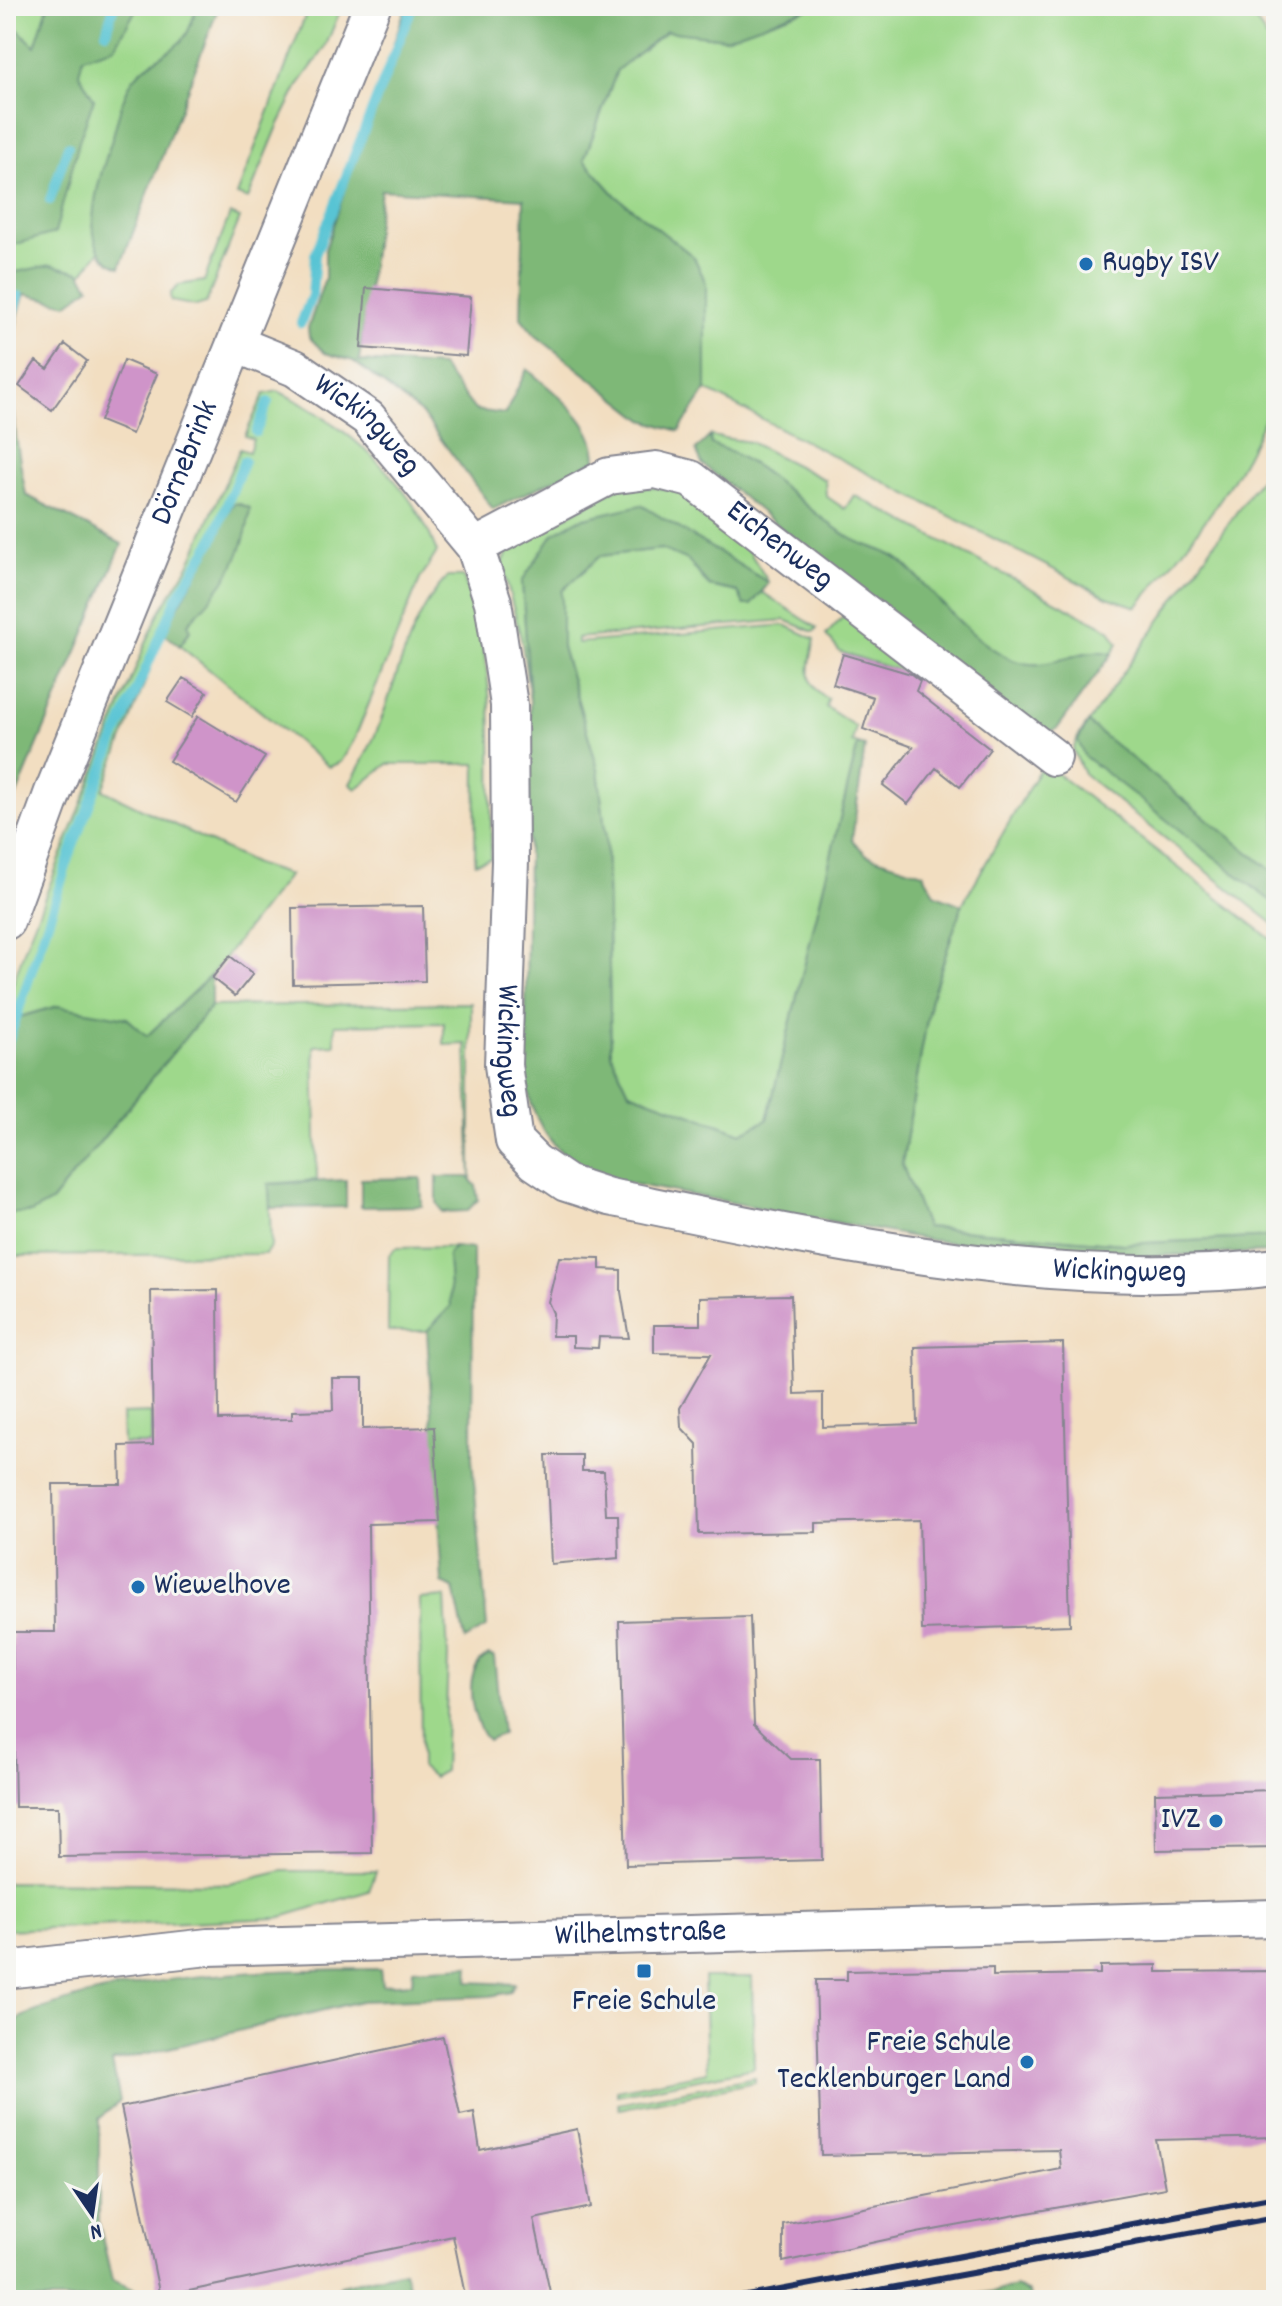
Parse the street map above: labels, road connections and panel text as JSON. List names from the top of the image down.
{
  "streets": {
    "street": [
      "Wickingweg",
      "Dörnebrink",
      "Eichenweg",
      "Wilhelmstraße"
    ]
  },
  "crossings": [
    ["Wickingweg", "Dörnebrink"],
    ["Wickingweg", "Eichenweg"]
  ],
  "places": {
    "other": [
      "Rugby ISV",
      "Wiewelhove",
      "IVZ",
      "Freie Schule Tecklenburger Land"
    ],
    "transit": ["Freie Schule"]
  },
  "north": "bottom"
}
